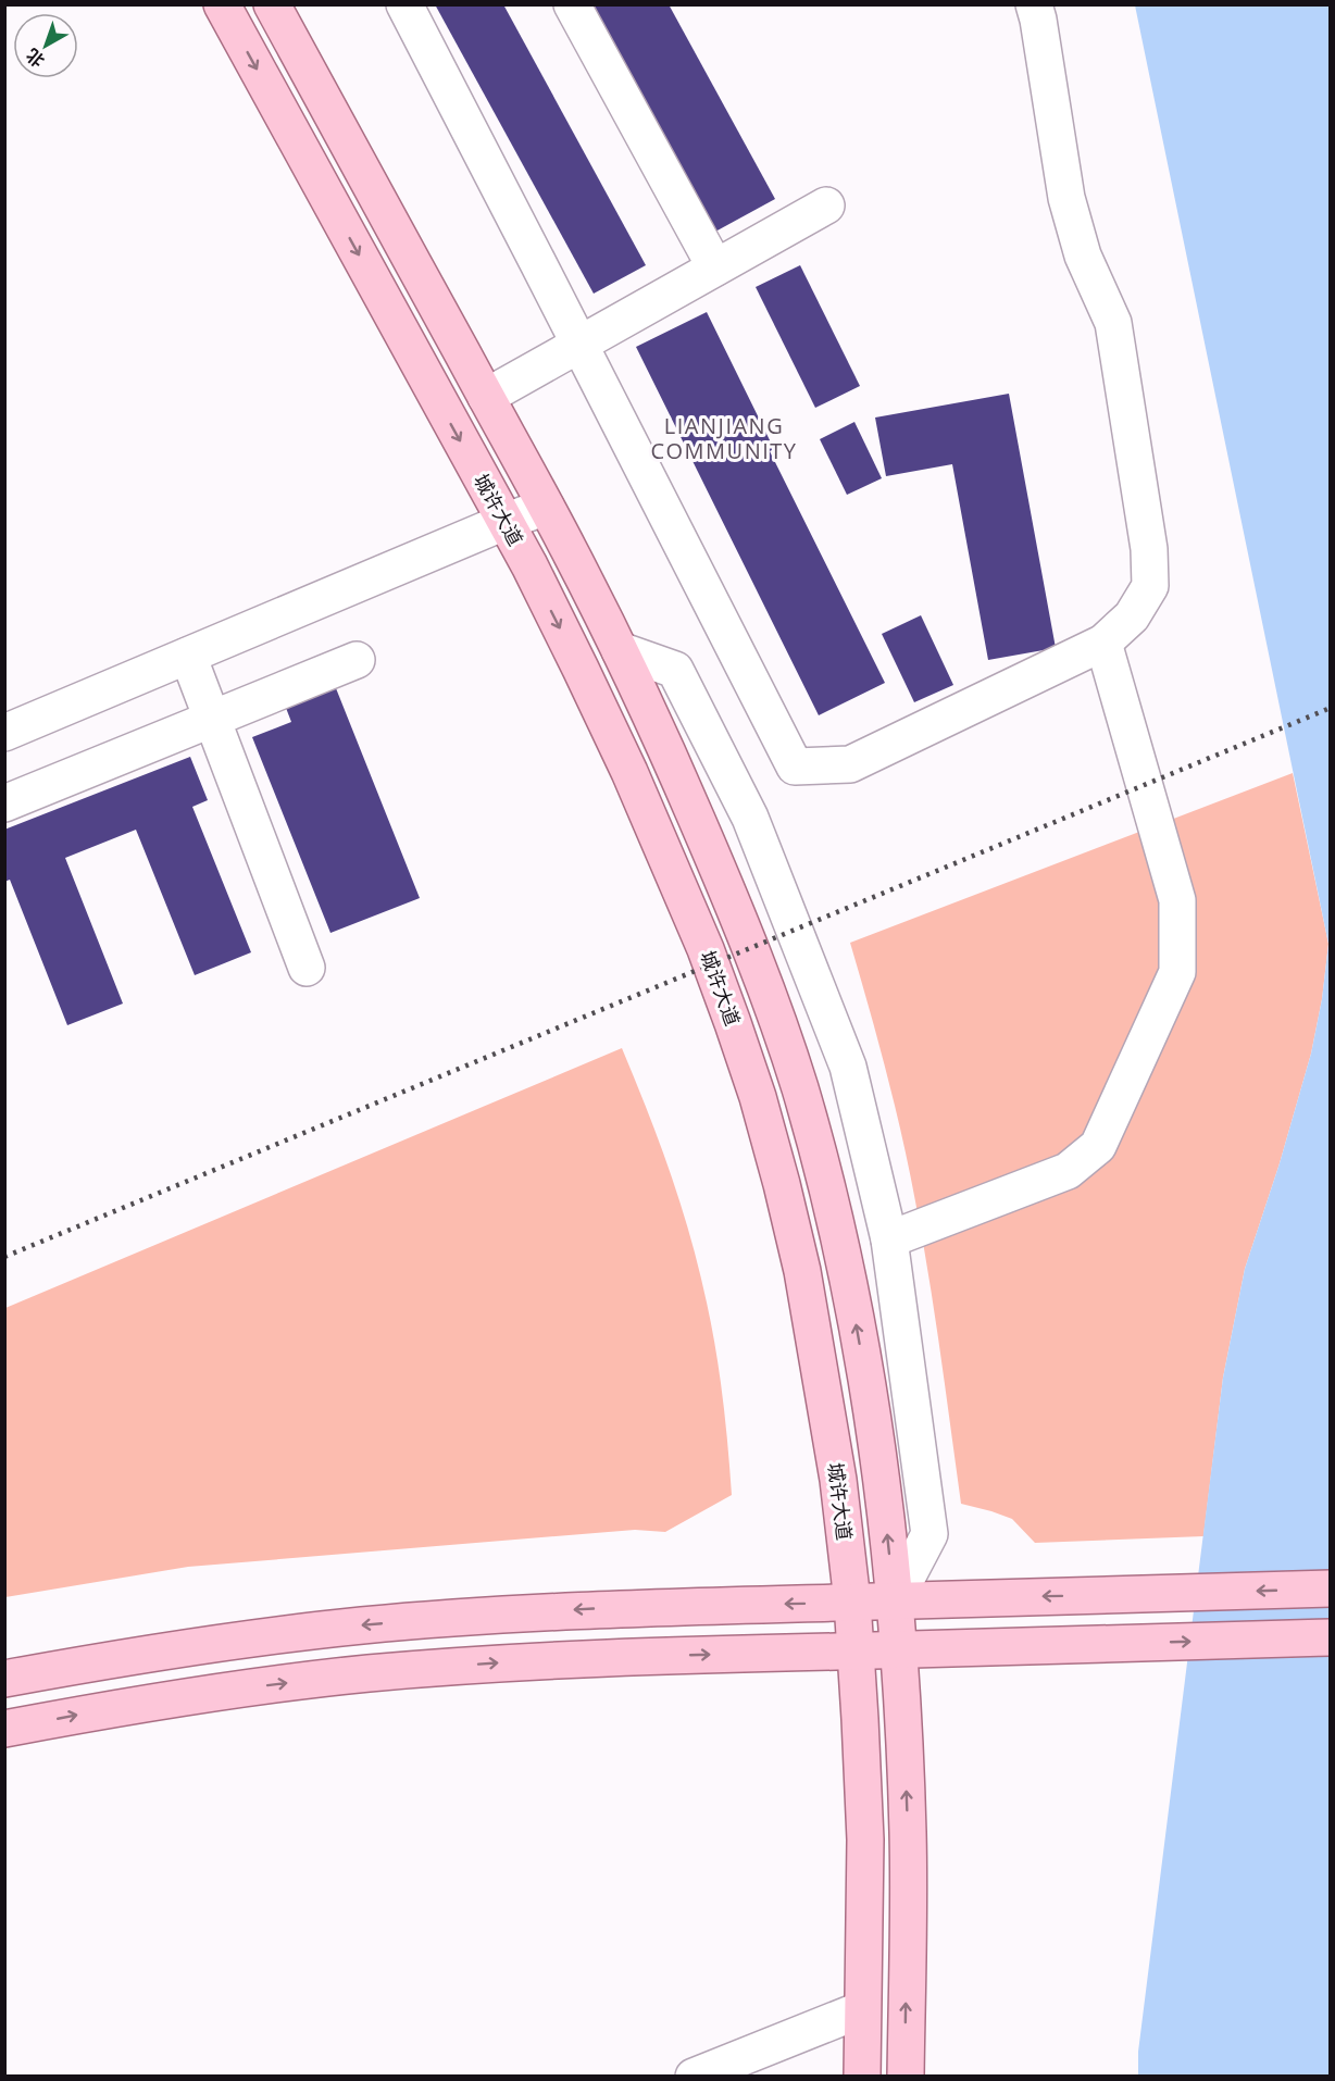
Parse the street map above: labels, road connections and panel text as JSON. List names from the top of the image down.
{
  "streets": {
    "main road": ["城许大道"]
  },
  "districts": ["LIANJIANG COMMUNITY"],
  "north": "bottom left"
}
